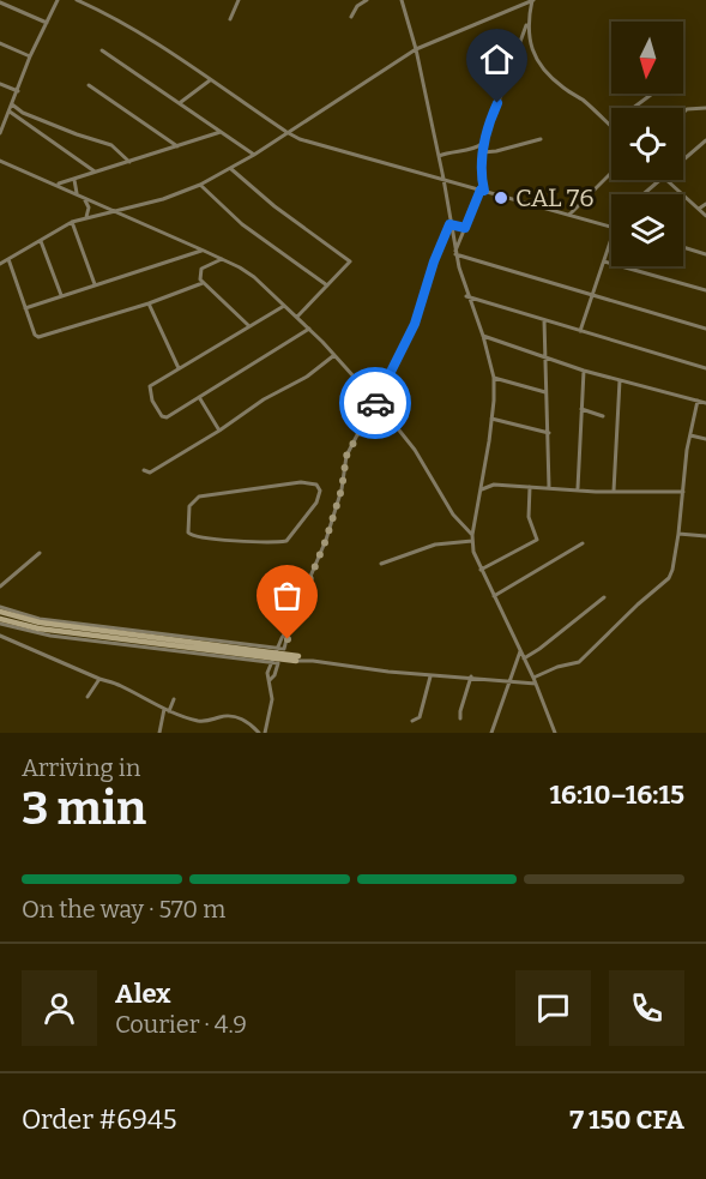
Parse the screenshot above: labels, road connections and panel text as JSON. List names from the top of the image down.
{
  "places": ["CAL 76"],
  "north": "bottom",
  "page": {
    "heading": ["3 min", "Arriving in", "16:10–16:15"],
    "panel": [
      "Alex",
      "Courier · 4.9",
      "Order #6945",
      "7 150 CFA"
    ],
    "bar": "On the way · 570 m"
  }
}
